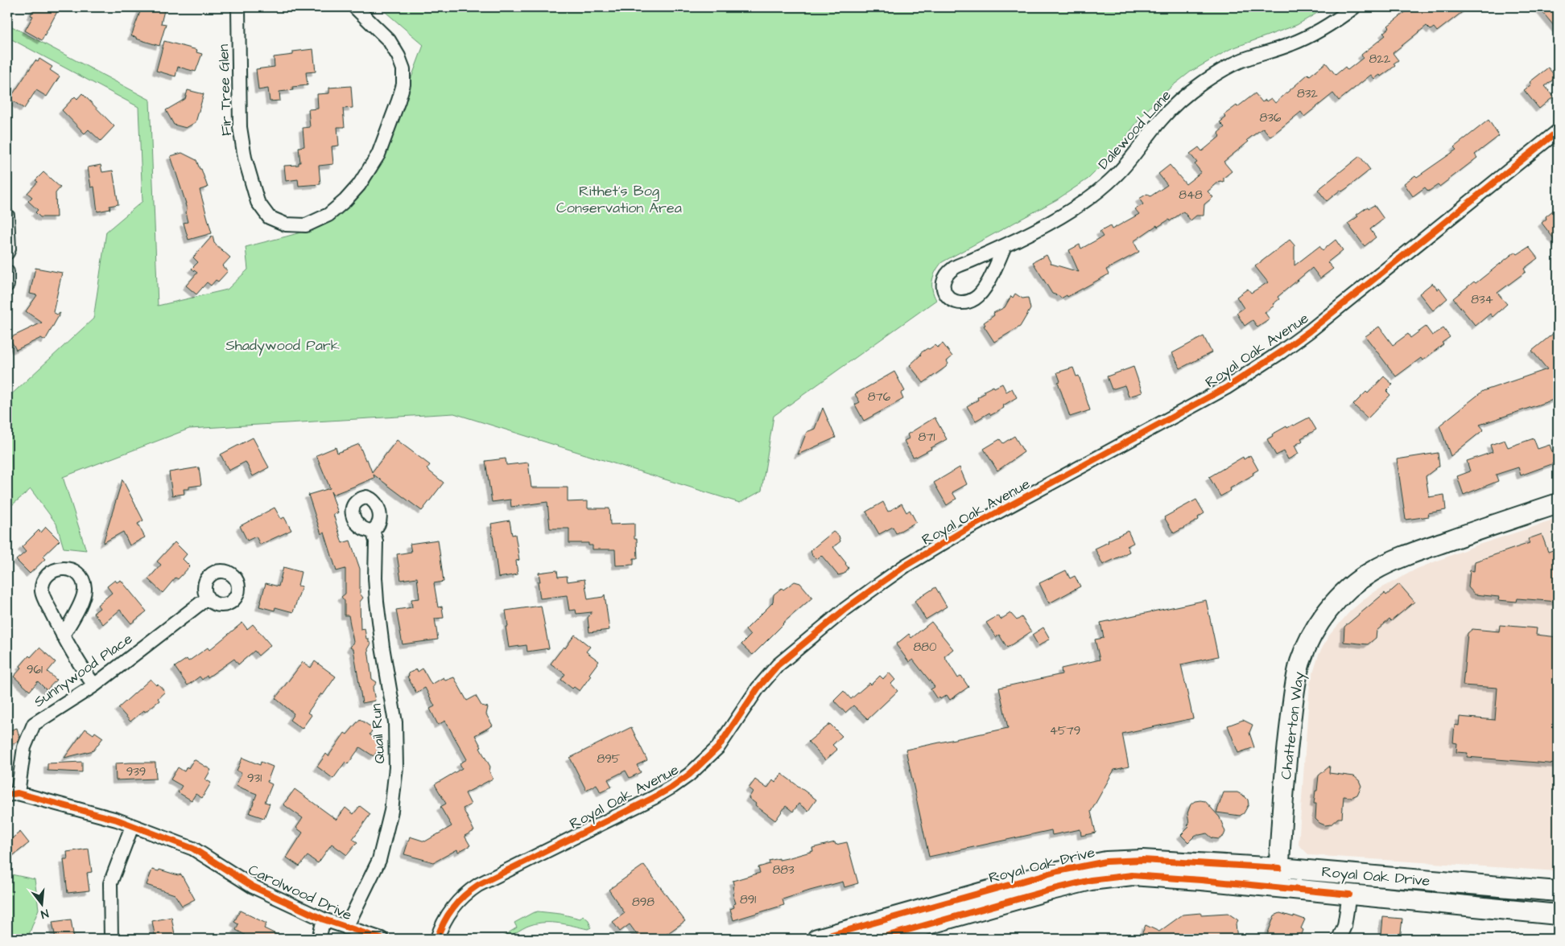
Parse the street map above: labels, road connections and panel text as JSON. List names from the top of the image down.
{
  "streets": {
    "main road": ["Chatterton Way", "Royal Oak Drive"],
    "street": [
      "Fir Tree Glen",
      "Dalewood Lane",
      "Royal Oak Avenue",
      "Sunnywood Place",
      "Quail Run",
      "Carolwood Drive"
    ]
  },
  "crossings": [
    ["Sunnywood Place", "Carolwood Drive"],
    ["Chatterton Way", "Royal Oak Drive"],
    ["Quail Run", "Carolwood Drive"]
  ],
  "parks": ["Rithet's Bog Conservation Area", "Shadywood Park"],
  "house_numbers": [
    "822",
    "832",
    "836",
    "848",
    "834",
    "876",
    "871",
    "880",
    "961",
    "4579",
    "895",
    "939",
    "931",
    "883",
    "891",
    "898"
  ],
  "north": "bottom"
}
